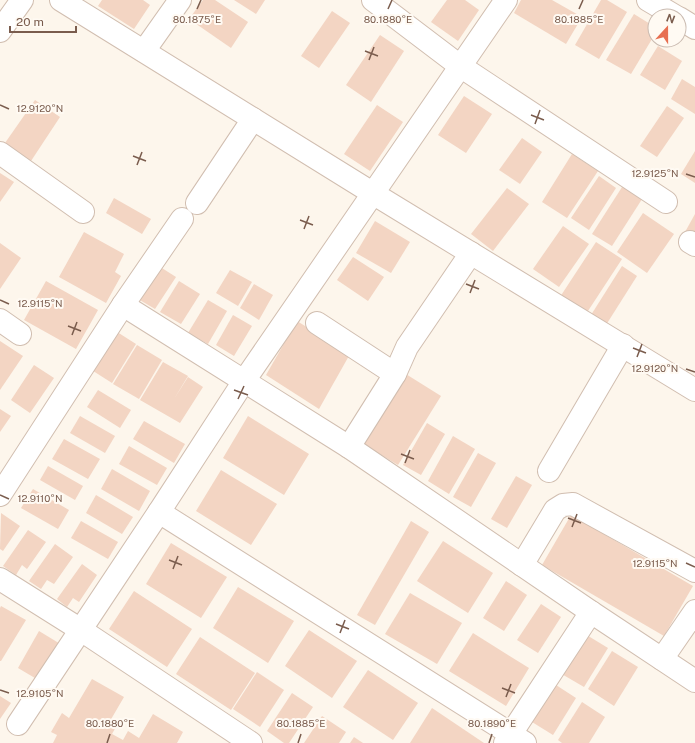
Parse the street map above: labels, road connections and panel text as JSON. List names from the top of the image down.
{
  "scale_bar": "20 m",
  "north": "top",
  "coordinates": [
    "80.1875°E",
    "80.1880°E",
    "80.1885°E",
    "12.9120°N",
    "12.9125°N",
    "12.9115°N",
    "12.9110°N",
    "12.9105°N",
    "80.1890°E"
  ]
}
